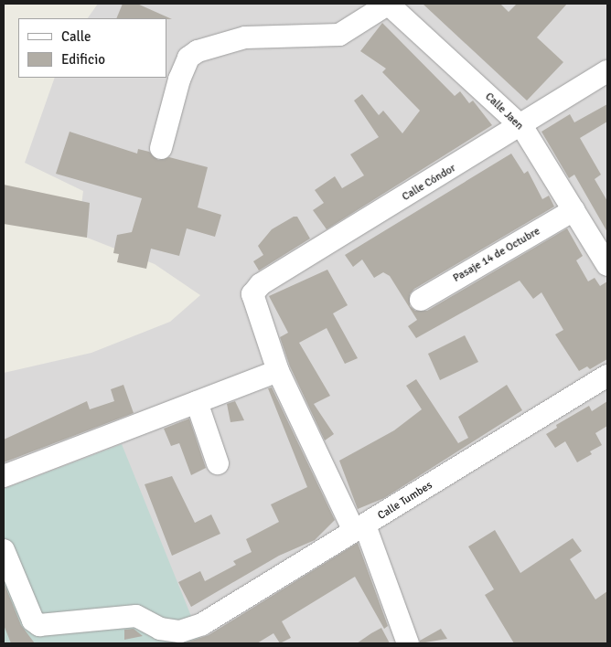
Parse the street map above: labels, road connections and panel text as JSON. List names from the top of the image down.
{
  "streets": {
    "street": [
      "Calle Jaen",
      "Calle Cóndor",
      "Pasaje 14 de Octubre",
      "Calle Tumbes"
    ]
  },
  "crossings": [
    ["Calle Jaen", "Calle Cóndor"],
    ["Calle Jaen", "Pasaje 14 de Octubre"]
  ],
  "legend": ["Calle", "Edificio"]
}
